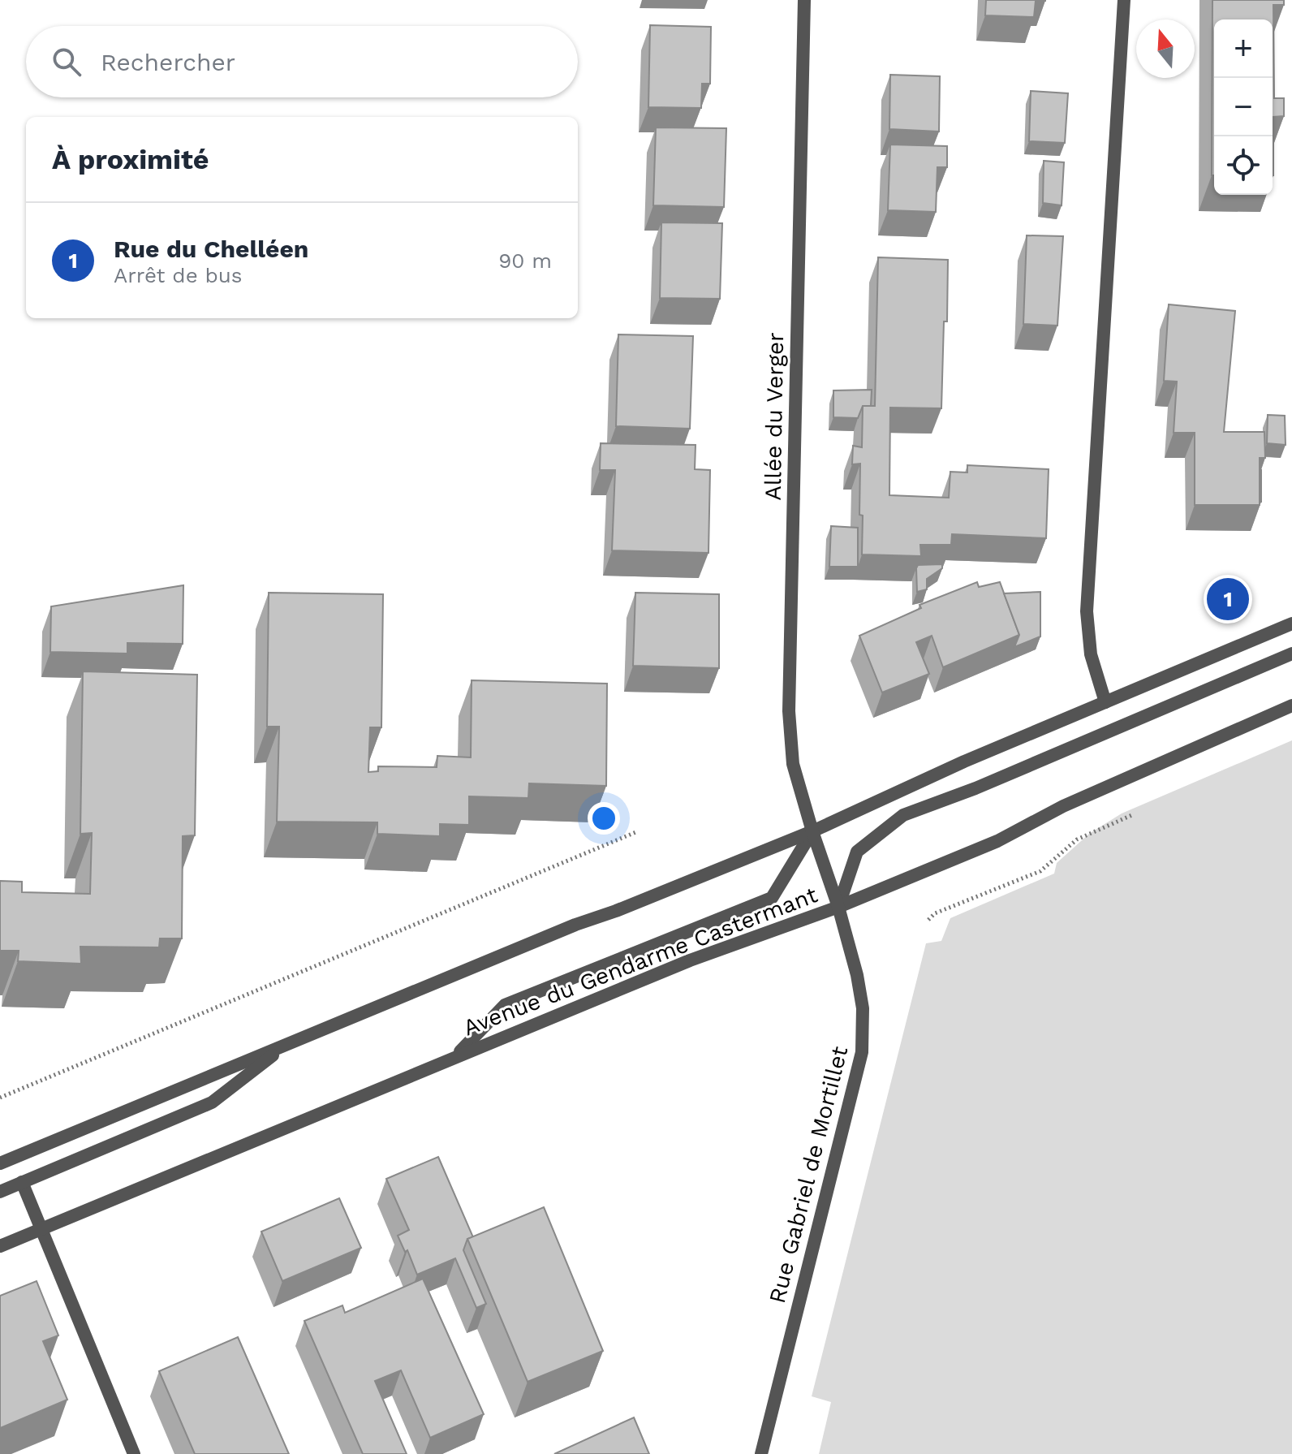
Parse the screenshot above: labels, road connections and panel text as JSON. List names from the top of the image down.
{
  "streets": {
    "street": ["Allée du Verger", "Avenue du Gendarme Castermant", "Rue Gabriel de Mortillet"]
  },
  "crossings": [
    ["Allée du Verger", "Rue Gabriel de Mortillet"],
    ["Avenue du Gendarme Castermant", "Rue Gabriel de Mortillet"]
  ],
  "north": "top",
  "page": {
    "map_buttons": ["+", "−"],
    "search": "Rechercher",
    "heading": "À proximité",
    "list": [
      {
        "mark": "1",
        "name": "Rue du Chelléen",
        "note": "Arrêt de bus",
        "value": "90 m"
      }
    ],
    "pins": "1"
  }
}
